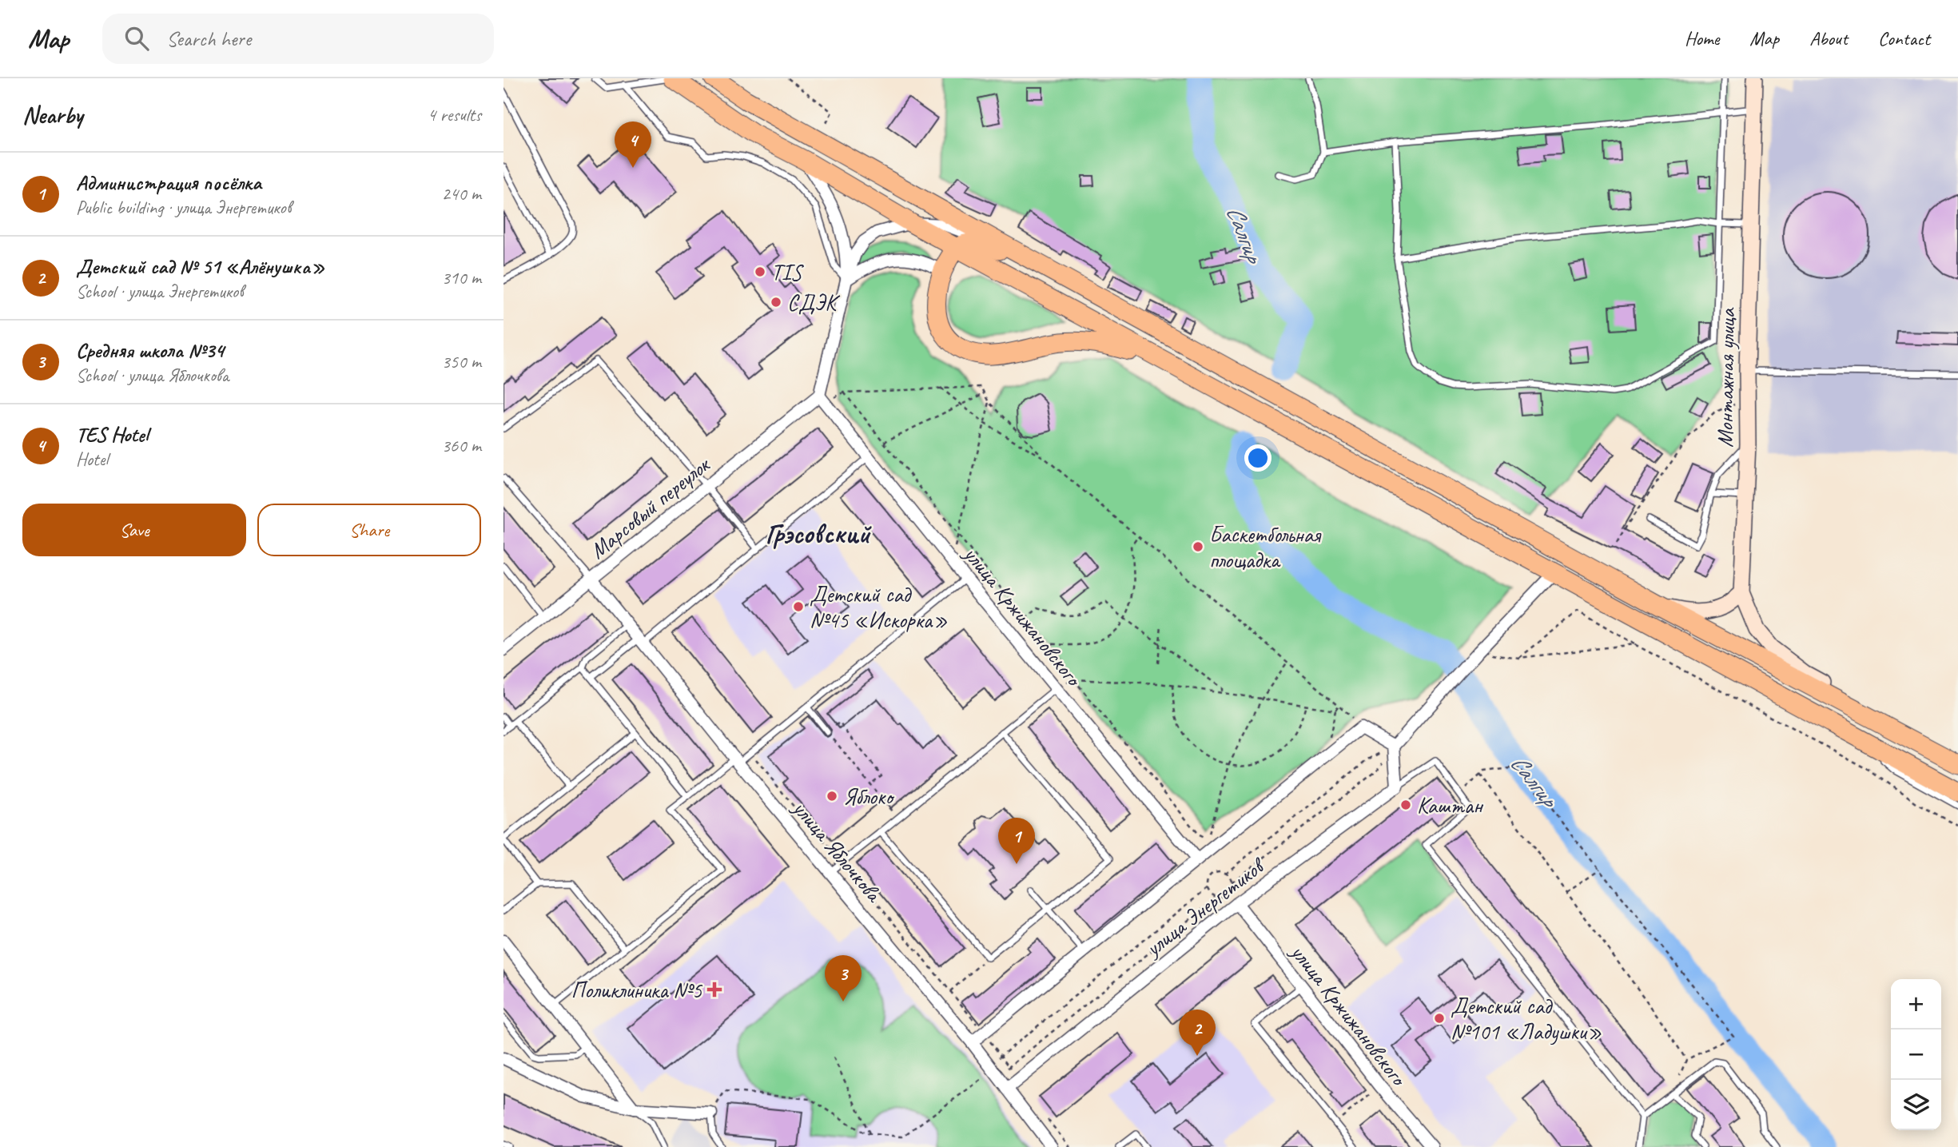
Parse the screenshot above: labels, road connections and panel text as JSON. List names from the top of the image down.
{
  "streets": {
    "street": [
      "Монтажная улица",
      "Марсовый переулок",
      "улица Кржижановского",
      "улица Яблочкова",
      "улица Энергетиков"
    ]
  },
  "crossings": [
    ["Марсовый переулок", "улица Кржижановского"],
    ["Марсовый переулок", "улица Яблочкова"],
    ["улица Кржижановского", "улица Энергетиков"],
    ["улица Яблочкова", "улица Энергетиков"]
  ],
  "districts": ["Грэсовский"],
  "water": ["Салгир"],
  "places": {
    "other": [
      "TIS",
      "СДЭК",
      "Баскетбольная площадка",
      "Детский сад №45 «Искорка»",
      "Яблоко",
      "Каштан",
      "Детский сад №101 «Ладушки»"
    ],
    "health": ["Поликлиника №5"]
  },
  "page": {
    "header": "Map",
    "search": "Search here",
    "nav": [
      "Home",
      "Map",
      "About",
      "Contact"
    ],
    "heading": ["Nearby", "4 results"],
    "pins": [
      "4",
      "1",
      "3",
      "2"
    ],
    "list": [
      {
        "mark": "1",
        "name": "Администрация посёлка",
        "note": "Public building · улица Энергетиков",
        "value": "240 m"
      },
      {
        "mark": "2",
        "name": "Детский сад № 51 «Алёнушка»",
        "note": "School · улица Энергетиков",
        "value": "310 m"
      },
      {
        "mark": "3",
        "name": "Средняя школа №34",
        "note": "School · улица Яблочкова",
        "value": "350 m"
      },
      {
        "mark": "4",
        "name": "TES Hotel",
        "note": "Hotel",
        "value": "360 m"
      }
    ],
    "buttons": ["Save", "Share"],
    "map_buttons": ["+", "−"]
  }
}
